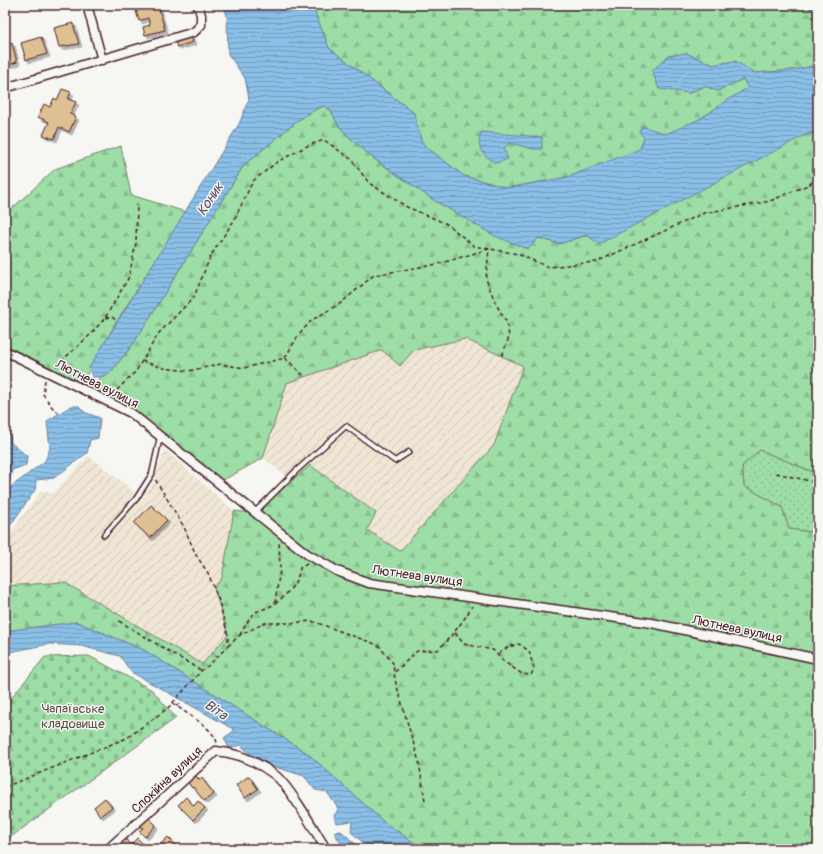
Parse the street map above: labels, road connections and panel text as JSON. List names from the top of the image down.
{
  "streets": {
    "street": ["Лютнева вулиця", "Спокійна вулиця"]
  },
  "water": ["Коник", "Віта"],
  "parks": ["Чапаївське кладовище"]
}
